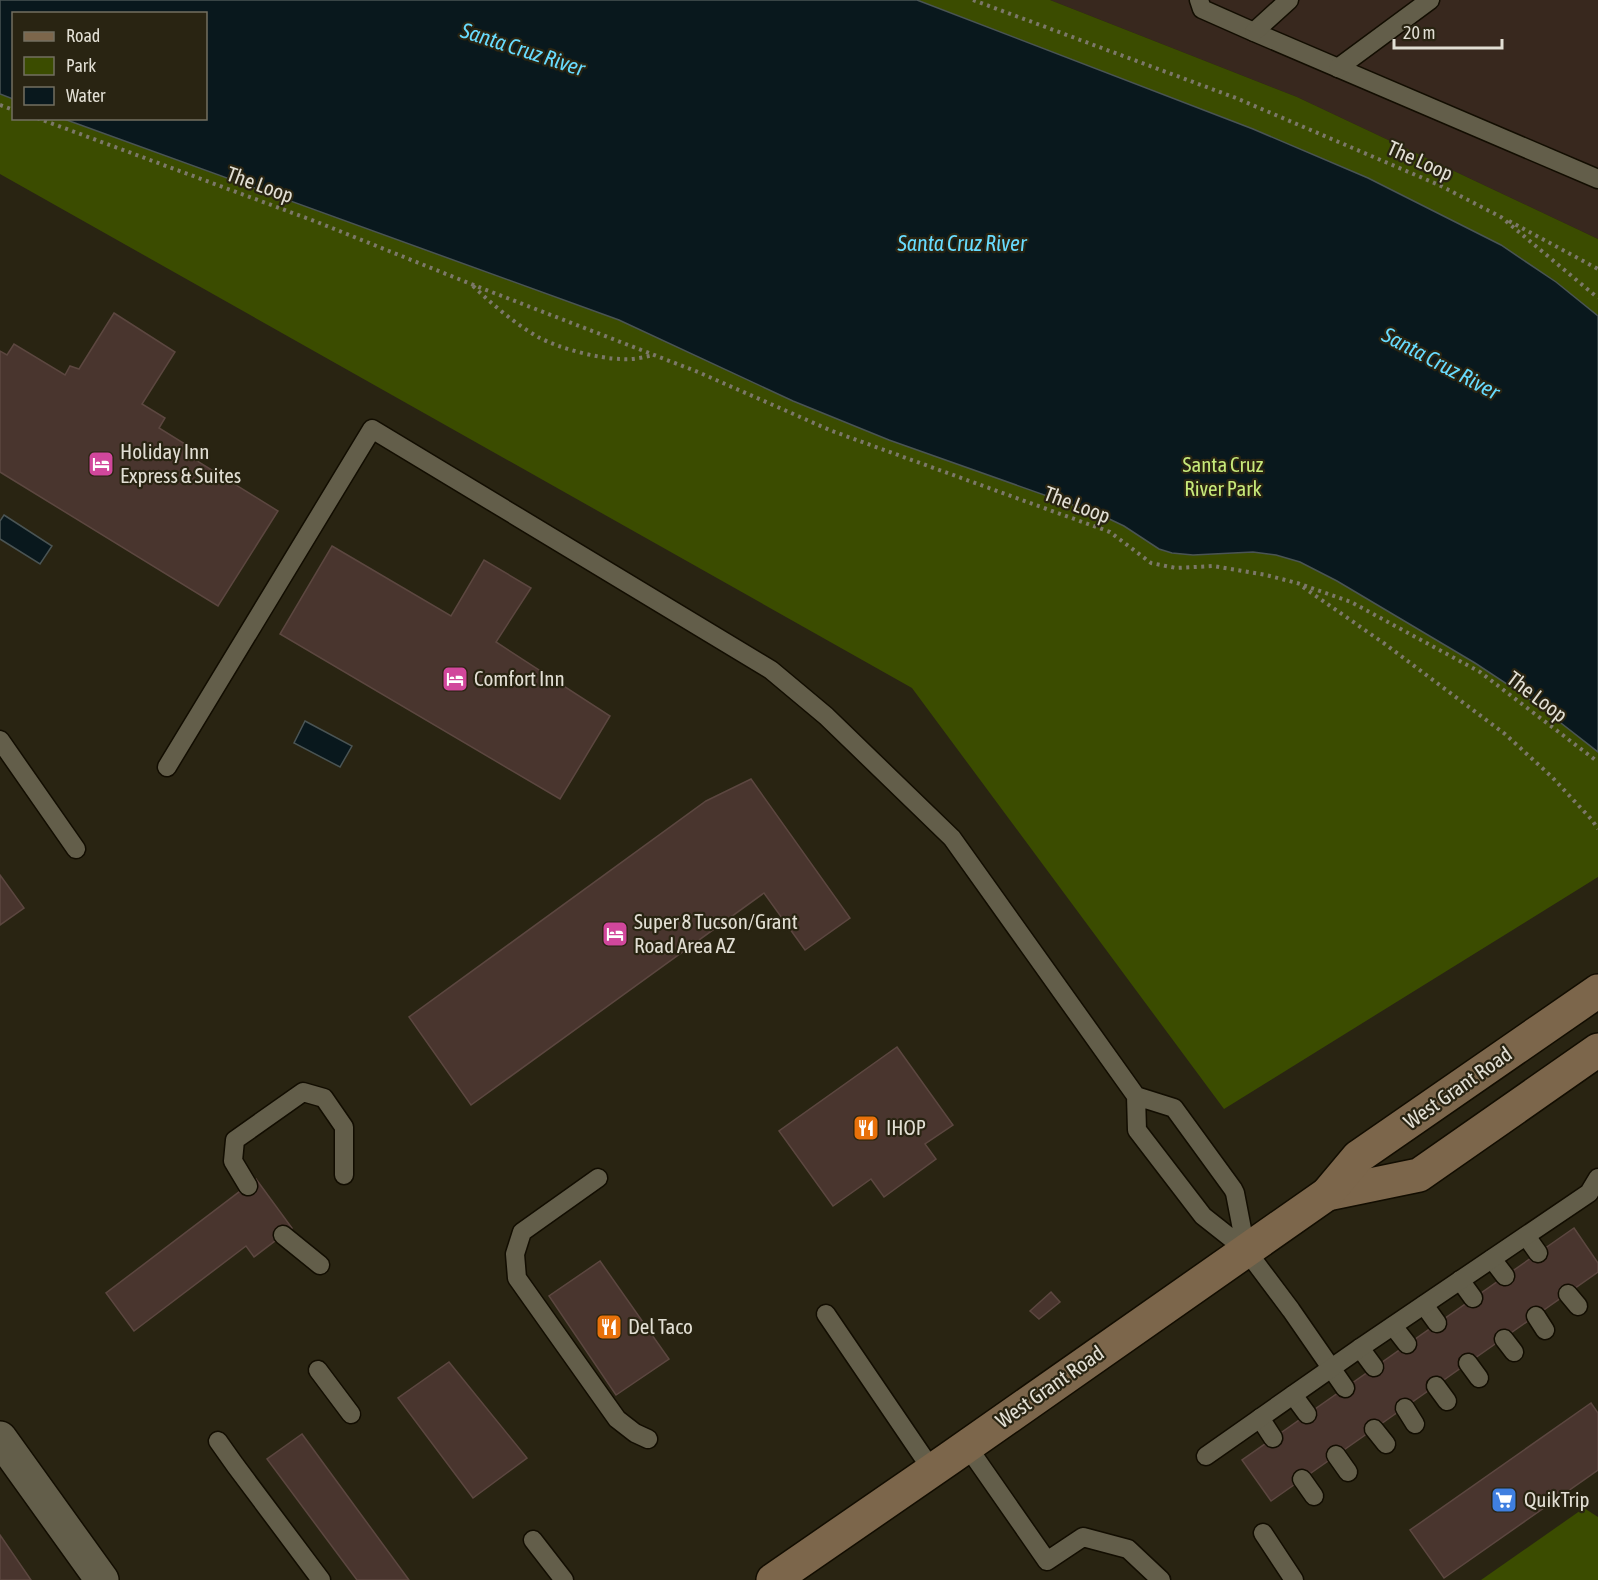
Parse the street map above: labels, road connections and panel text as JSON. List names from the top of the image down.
{
  "streets": {
    "main road": ["West Grant Road"],
    "path": ["The Loop"]
  },
  "water": ["Santa Cruz River"],
  "parks": ["Santa Cruz River Park"],
  "places": {
    "hotel": ["Holiday Inn Express & Suites", "Comfort Inn", "Super 8 Tucson/Grant Road Area AZ"],
    "restaurant": ["IHOP", "Del Taco"],
    "supermarket": ["QuikTrip"]
  },
  "legend": ["Road", "Park", "Water"],
  "scale_bar": "20 m"
}
